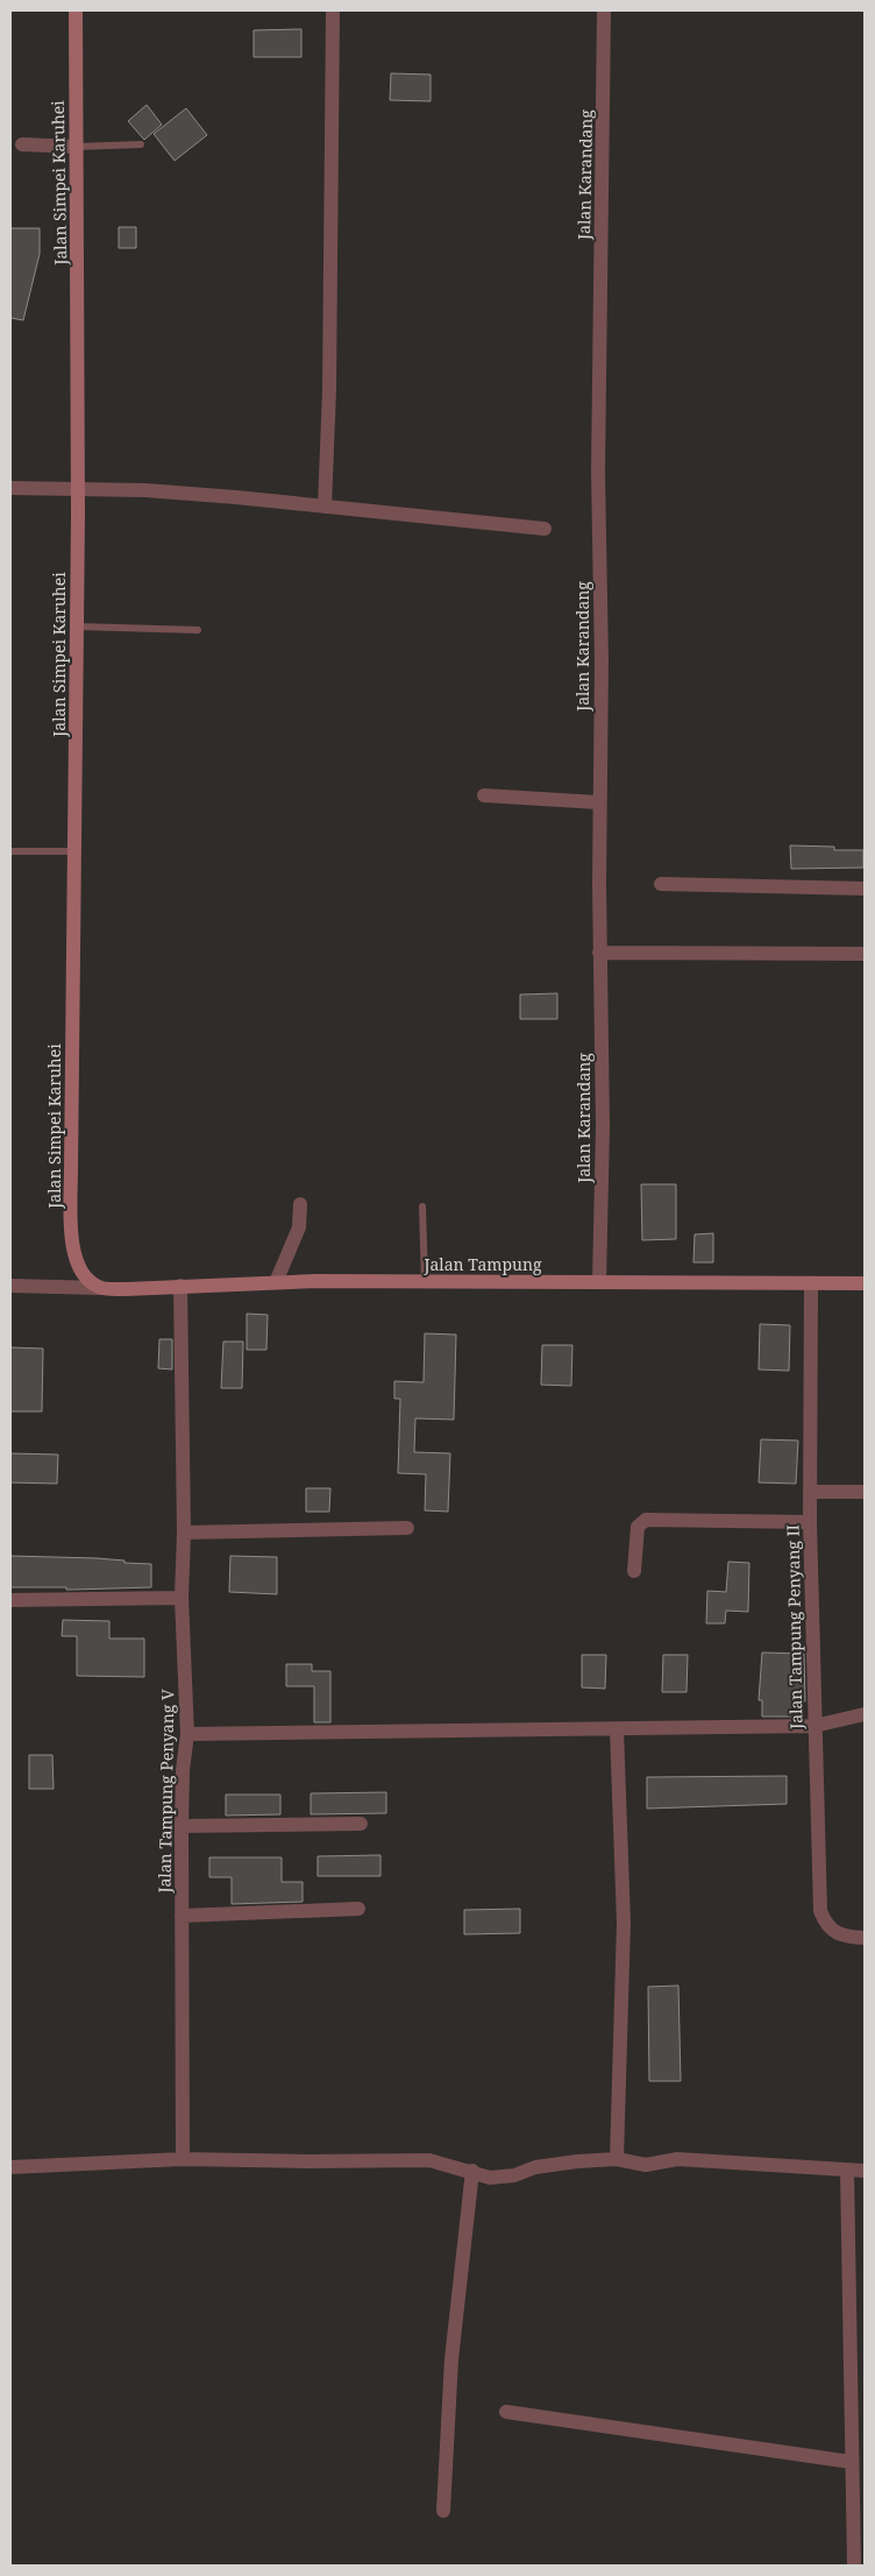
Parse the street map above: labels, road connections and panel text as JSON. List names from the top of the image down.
{
  "streets": {
    "main road": ["Jalan Simpei Karuhei", "Jalan Tampung"],
    "street": ["Jalan Karandang", "Jalan Tampung Penyang II", "Jalan Tampung Penyang V"]
  },
  "crossings": [
    ["Jalan Karandang", "Jalan Tampung"],
    ["Jalan Simpei Karuhei", "Jalan Tampung"],
    ["Jalan Tampung", "Jalan Tampung Penyang II"],
    ["Jalan Tampung", "Jalan Tampung Penyang V"]
  ]
}
